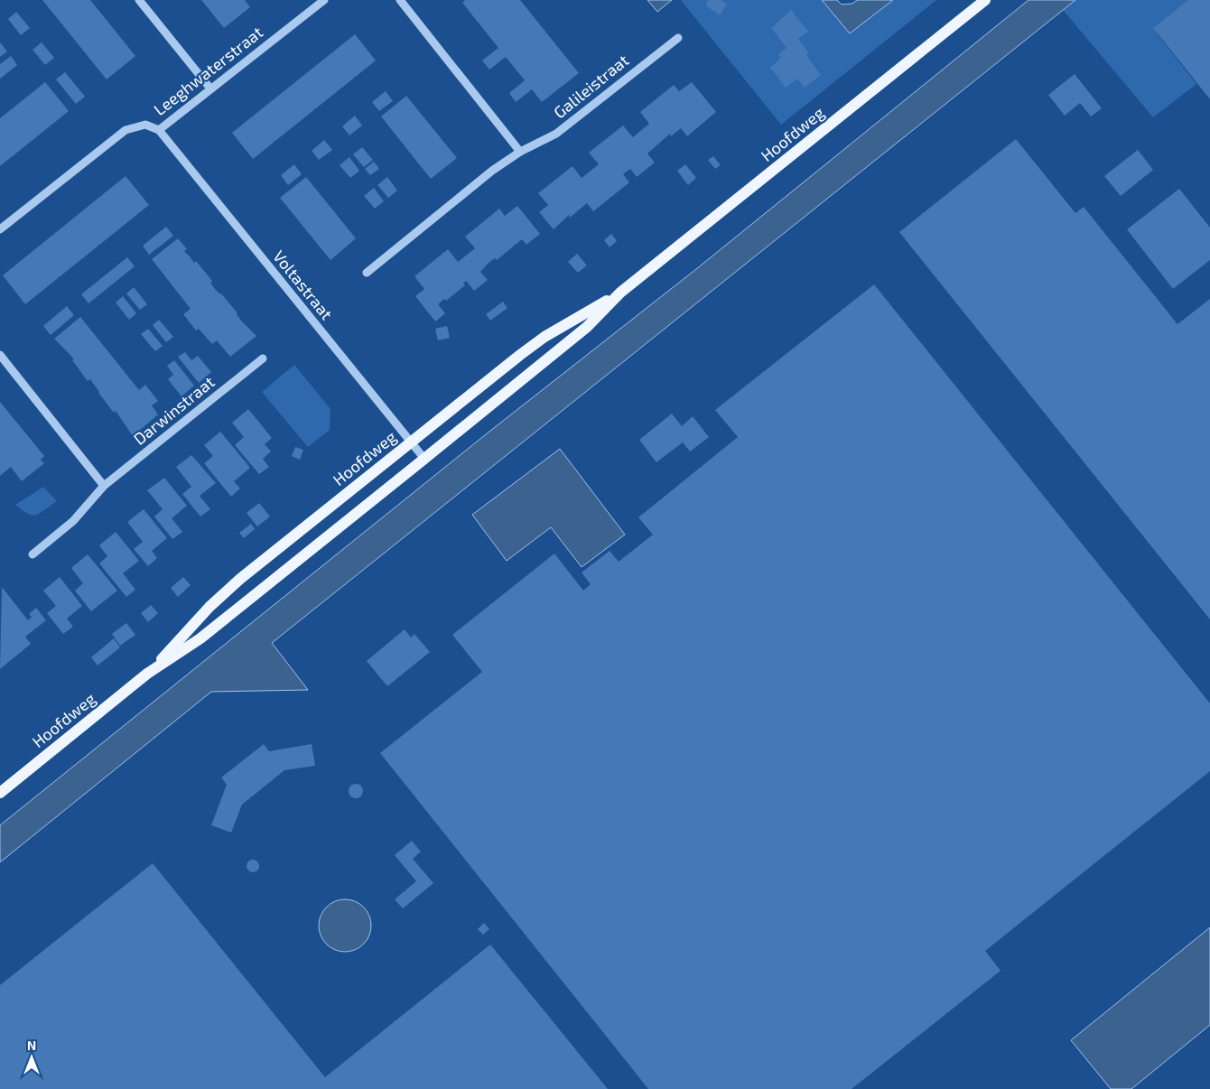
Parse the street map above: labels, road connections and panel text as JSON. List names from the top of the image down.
{
  "streets": {
    "main road": ["Hoofdweg"],
    "street": [
      "Leeghwaterstraat",
      "Galileistraat",
      "Voltastraat",
      "Darwinstraat"
    ]
  },
  "crossings": [
    ["Leeghwaterstraat", "Voltastraat"],
    ["Hoofdweg", "Voltastraat"]
  ],
  "north": "top"
}
